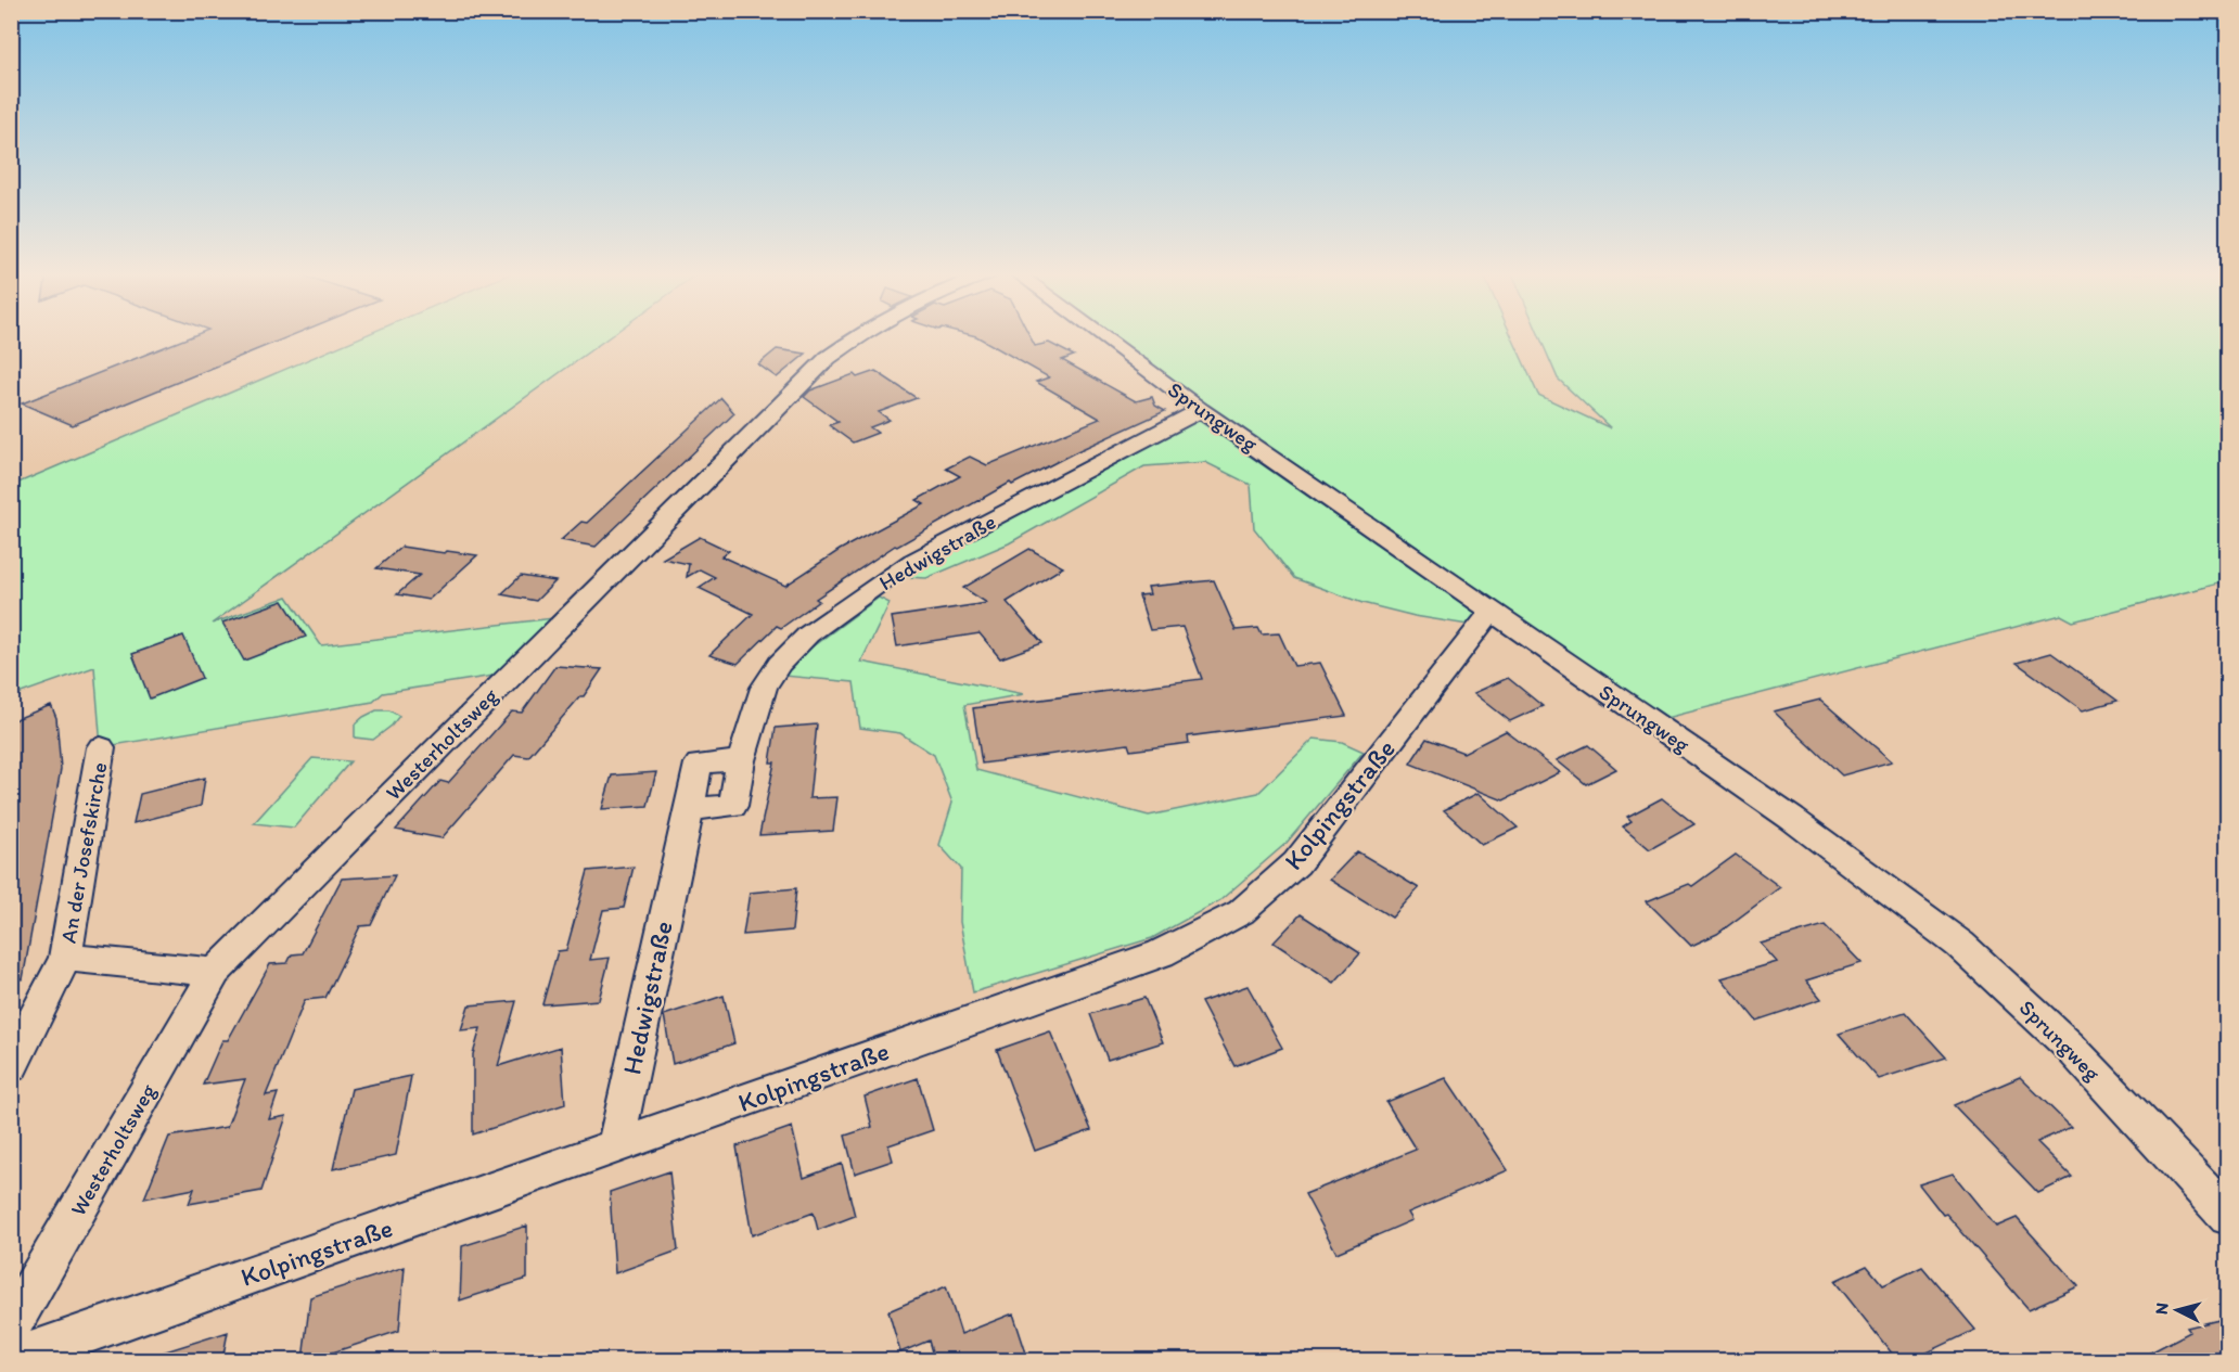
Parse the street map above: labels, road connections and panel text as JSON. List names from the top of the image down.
{
  "streets": {
    "street": [
      "Sprungweg",
      "Hedwigstraße",
      "Westerholtsweg",
      "Kolpingstraße",
      "An der Josefskirche"
    ]
  },
  "crossings": [
    ["Sprungweg", "Hedwigstraße"],
    ["Sprungweg", "Kolpingstraße"],
    ["Hedwigstraße", "Kolpingstraße"],
    ["Westerholtsweg", "An der Josefskirche"]
  ],
  "north": "left"
}
